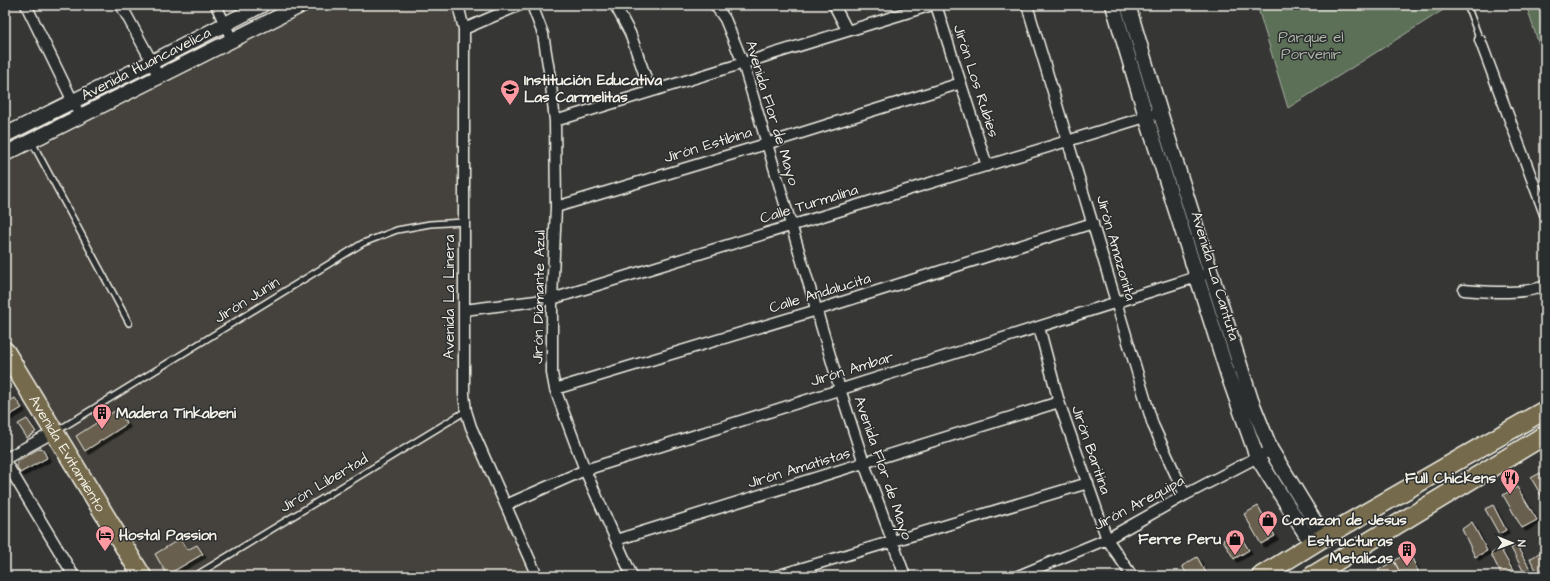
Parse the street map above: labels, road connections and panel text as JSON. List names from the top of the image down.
{
  "streets": {
    "highway": ["Avenida Evitamiento"],
    "main road": ["Avenida Huancavelica", "Avenida La Cantuta"],
    "street": [
      "Jirón Los Rubíes",
      "Avenida Flor de Mayo",
      "Jirón Estibina",
      "Calle Turmalina",
      "Jirón Amazonita",
      "Calle Andalucita",
      "Avenida La Linera",
      "Jirón Diamante Azul",
      "Jirón Ambar",
      "Jirón Baritina",
      "Jirón Amatistas",
      "Jirón Arequipa"
    ],
    "lane": ["Jirón Junín", "Jirón Libertad"]
  },
  "crossings": [
    ["Jirón Los Rubíes", "Jirón Estibina"],
    ["Jirón Los Rubíes", "Calle Turmalina"],
    ["Avenida Flor de Mayo", "Jirón Estibina"],
    ["Avenida Flor de Mayo", "Calle Turmalina"],
    ["Avenida Flor de Mayo", "Calle Andalucita"],
    ["Avenida Flor de Mayo", "Jirón Ambar"],
    ["Avenida Flor de Mayo", "Jirón Amatistas"],
    ["Jirón Estibina", "Jirón Diamante Azul"],
    ["Calle Turmalina", "Jirón Amazonita"],
    ["Calle Turmalina", "Avenida La Cantuta"],
    ["Calle Turmalina", "Avenida La Linera"],
    ["Calle Turmalina", "Jirón Diamante Azul"],
    ["Jirón Amazonita", "Calle Andalucita"],
    ["Jirón Amazonita", "Jirón Ambar"],
    ["Jirón Amazonita", "Jirón Arequipa"],
    ["Avenida La Cantuta", "Jirón Ambar"],
    ["Avenida La Cantuta", "Jirón Arequipa"],
    ["Calle Andalucita", "Jirón Diamante Azul"],
    ["Avenida La Linera", "Jirón Junín"],
    ["Avenida La Linera", "Jirón Ambar"],
    ["Avenida La Linera", "Jirón Libertad"],
    ["Jirón Diamante Azul", "Jirón Ambar"],
    ["Jirón Diamante Azul", "Jirón Amatistas"],
    ["Jirón Junín", "Avenida Evitamiento"],
    ["Jirón Ambar", "Jirón Baritina"],
    ["Jirón Baritina", "Jirón Amatistas"],
    ["Jirón Baritina", "Jirón Arequipa"]
  ],
  "parks": ["Parque el Porvenir"],
  "places": {
    "school or university": ["Institución Educativa Las Carmelitas"],
    "building": ["Madera Tinkabeni", "Estructuras Metalicas"],
    "restaurant": ["Full Chickens"],
    "shop": ["Corazon de Jesus", "Ferre Peru"],
    "hotel": ["Hostal Passion"]
  },
  "north": "right"
}
